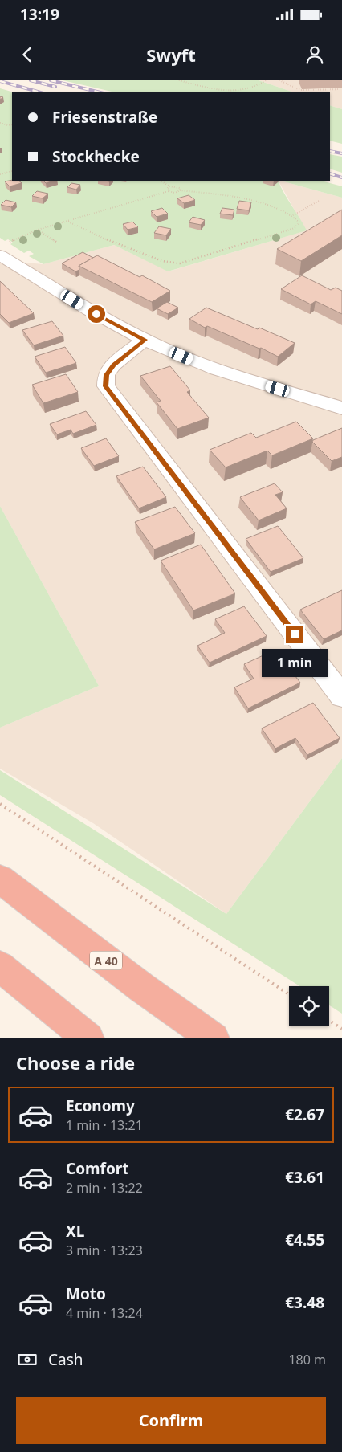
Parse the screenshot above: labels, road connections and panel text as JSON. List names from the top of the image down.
{
  "streets": {
    "highway": ["A 40"]
  },
  "page": {
    "status": "13:19",
    "header": "Swyft",
    "banner": ["Friesenstraße", "Stockhecke"],
    "bubble": "1 min",
    "heading": "Choose a ride",
    "list": [
      {
        "name": "Economy",
        "note": "1 min · 13:21",
        "value": "€2.67"
      },
      {
        "name": "Comfort",
        "note": "2 min · 13:22",
        "value": "€3.61"
      },
      {
        "name": "XL",
        "note": "3 min · 13:23",
        "value": "€4.55"
      },
      {
        "name": "Moto",
        "note": "4 min · 13:24",
        "value": "€3.48"
      }
    ],
    "pay": ["Cash", "180 m"],
    "buttons": "Confirm"
  }
}
